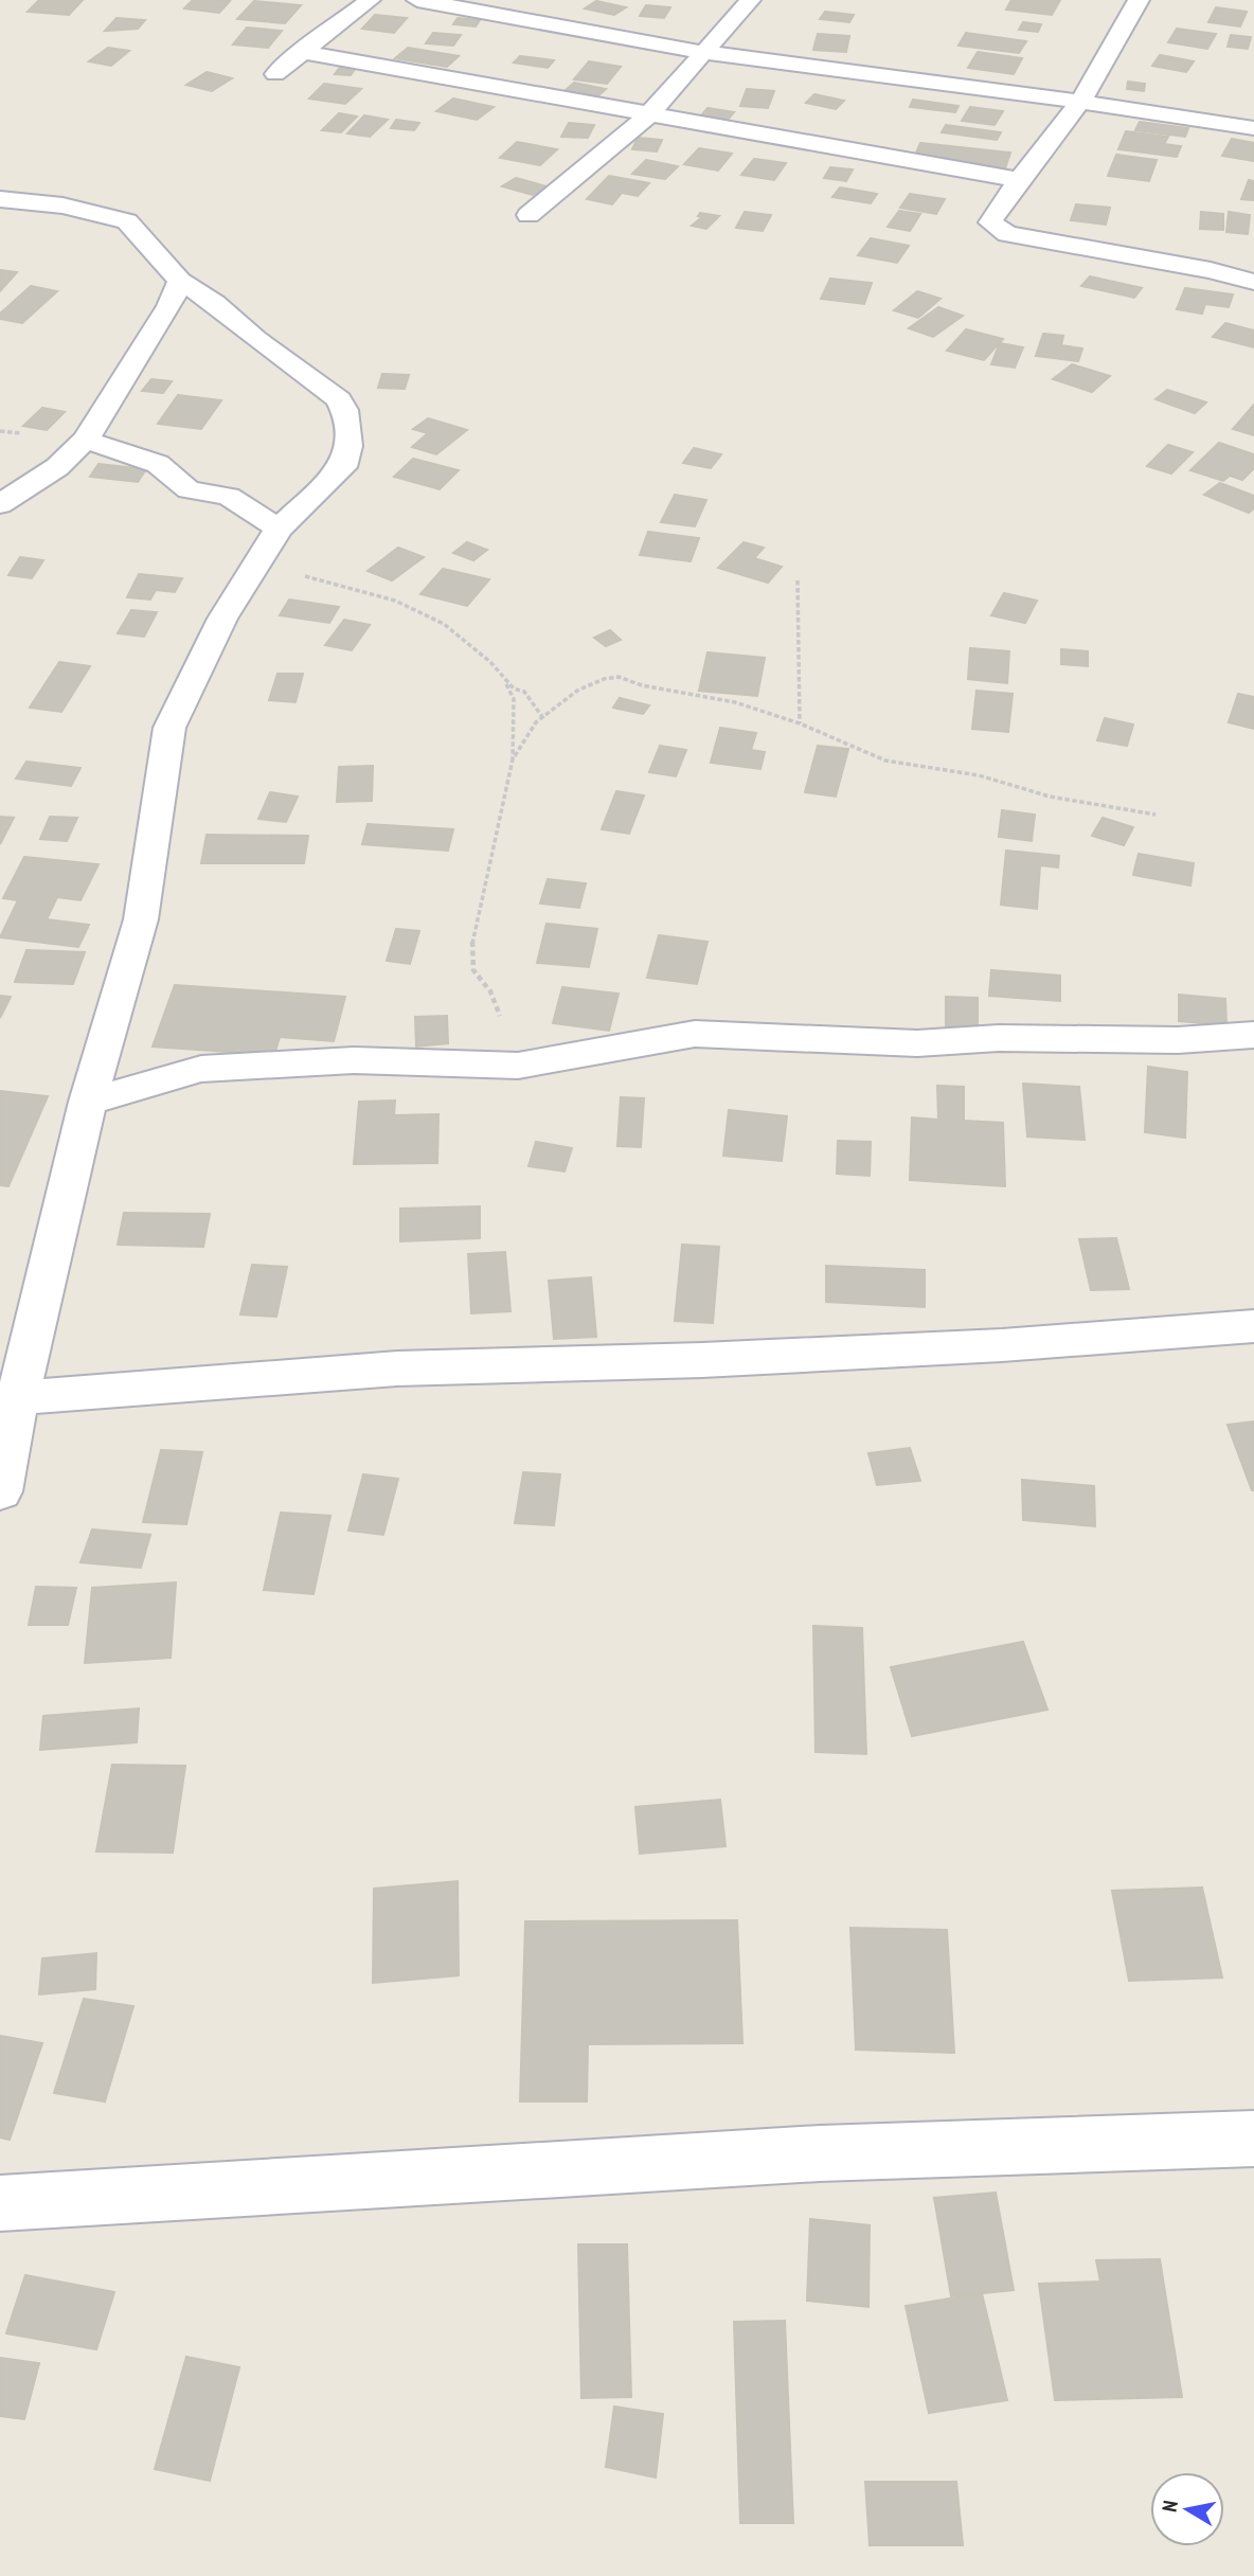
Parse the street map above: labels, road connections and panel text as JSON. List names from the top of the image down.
{
  "north": "left"
}
